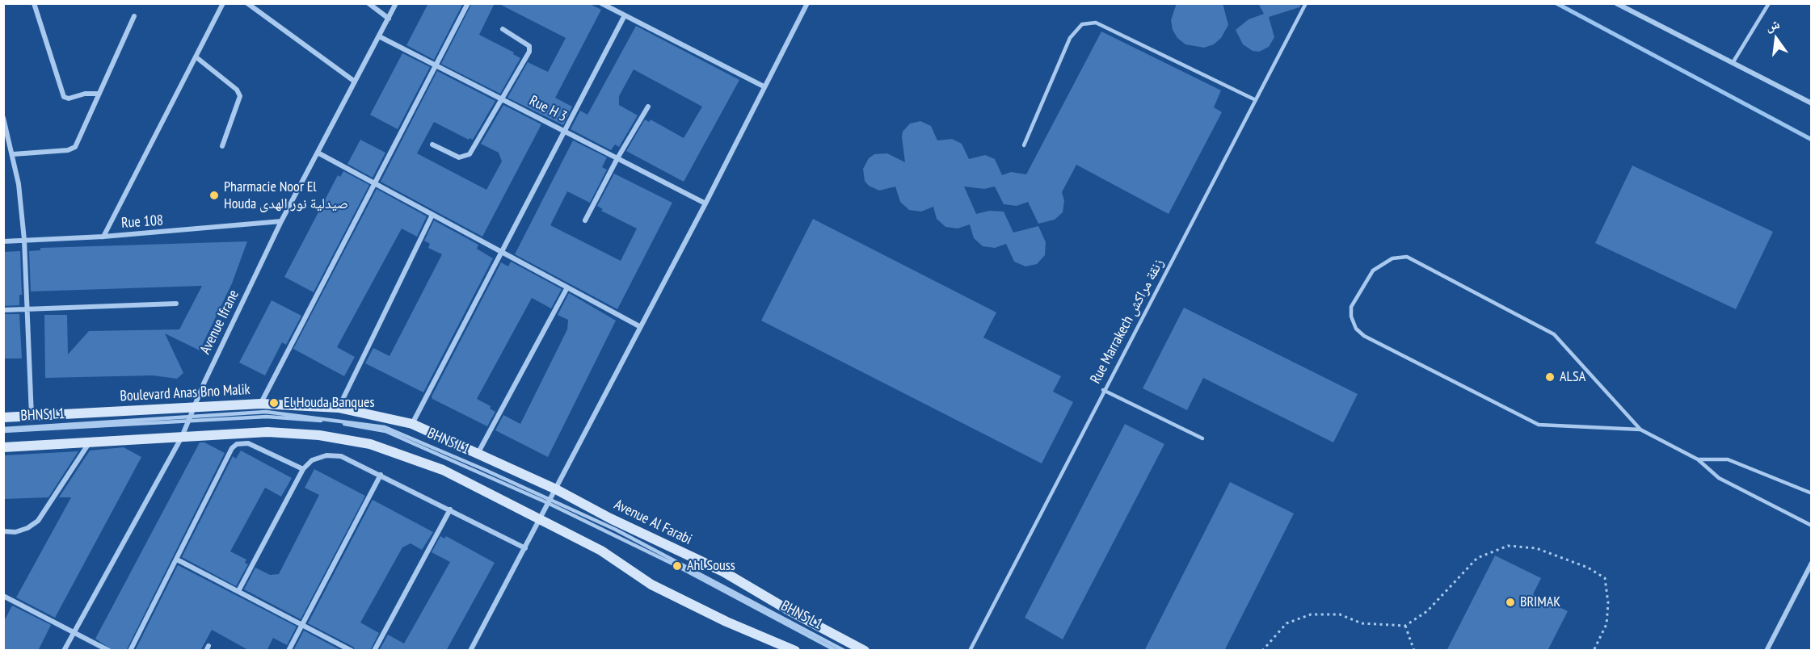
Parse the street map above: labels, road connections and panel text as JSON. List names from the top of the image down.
{
  "streets": {
    "street": [
      "Rue H 3",
      "Rue 108",
      "Avenue Ifrane",
      "Boulevard Anas Bno Malik",
      "Avenue Al Farabi"
    ],
    "lane": ["Rue Marrakech زنقة مراكش", "BHNS L1"]
  },
  "crossings": [
    ["Rue H 3", "Avenue Ifrane"],
    ["Rue 108", "Avenue Ifrane"],
    ["Avenue Ifrane", "Boulevard Anas Bno Malik"],
    ["Avenue Ifrane", "BHNS L1"],
    ["Boulevard Anas Bno Malik", "BHNS L1"],
    ["Boulevard Anas Bno Malik", "Avenue Al Farabi"]
  ],
  "places": [
    "Pharmacie Noor El Houda صيدلية نور الهدى",
    "ALSA",
    "El Houda Banques",
    "Ahl Souss",
    "BRIMAK"
  ],
  "north": "top"
}
